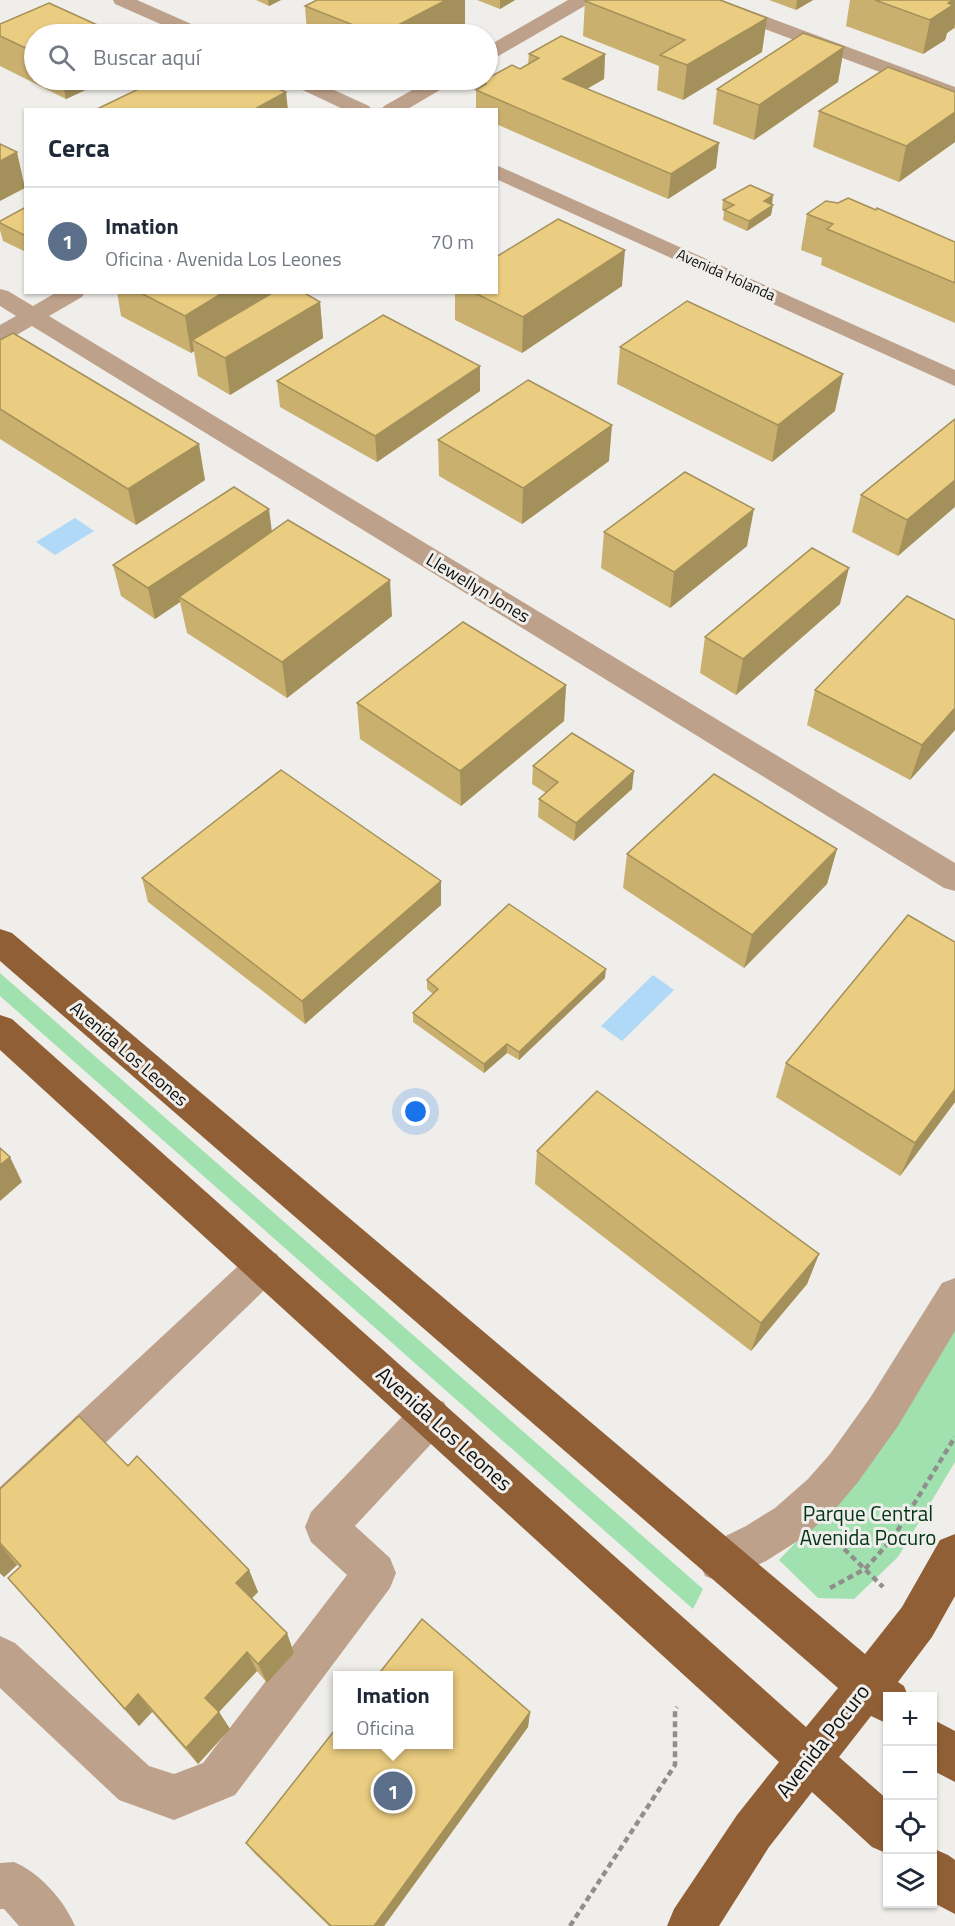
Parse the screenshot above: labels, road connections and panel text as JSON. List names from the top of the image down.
{
  "streets": {
    "main road": ["Avenida Los Leones", "Avenida Pocuro"],
    "street": ["Avenida Holanda", "Llewellyn Jones"]
  },
  "crossings": [
    ["Avenida Los Leones", "Avenida Pocuro"]
  ],
  "parks": ["Parque Central Avenida Pocuro"],
  "page": {
    "search": "Buscar aquí",
    "heading": "Cerca",
    "list": [
      {
        "mark": "1",
        "name": "Imation",
        "note": "Oficina · Avenida Los Leones",
        "value": "70 m"
      }
    ],
    "popup": ["Imation", "Oficina"],
    "map_buttons": ["+", "−"],
    "pins": "1"
  }
}
